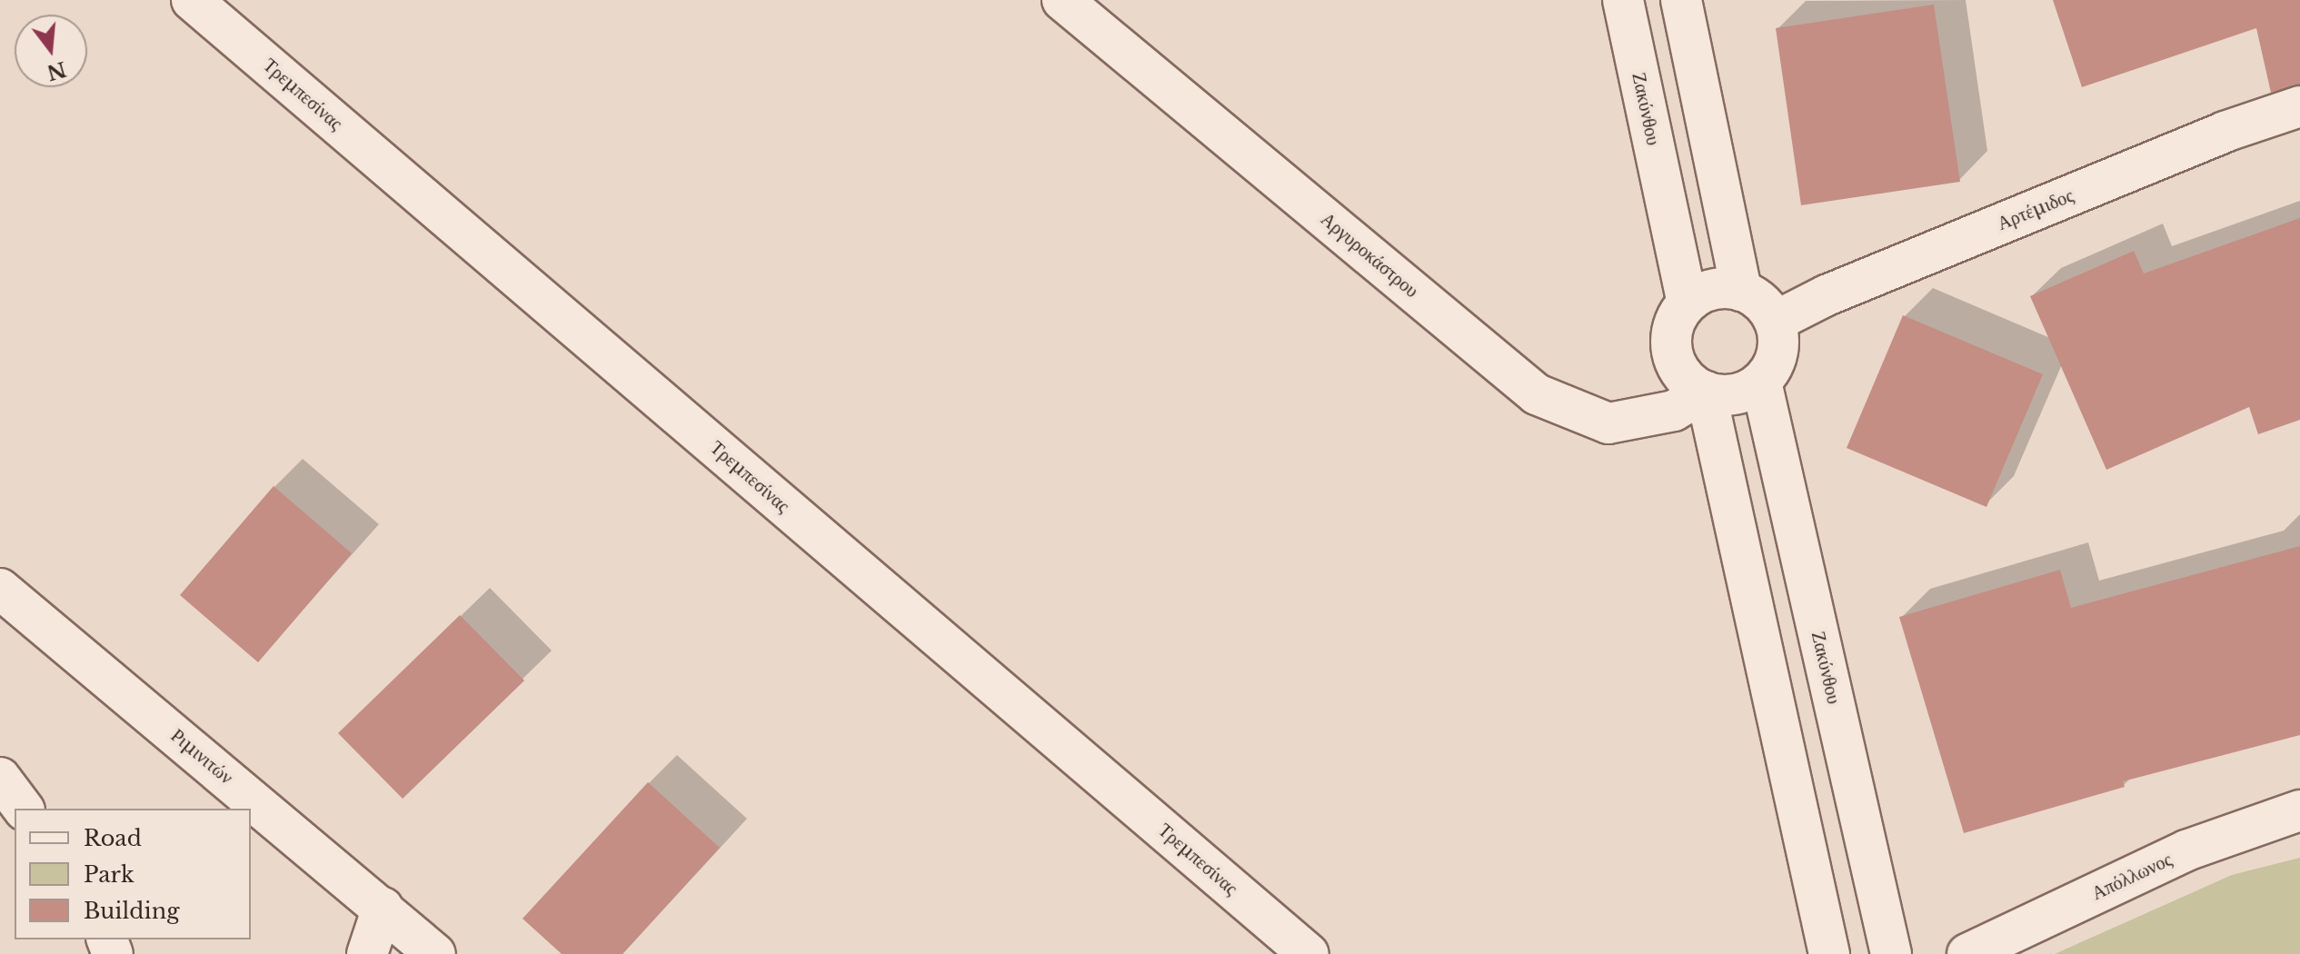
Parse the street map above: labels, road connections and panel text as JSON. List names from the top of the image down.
{
  "streets": {
    "street": [
      "Τρεμπεσίνας",
      "Ζακύνθου",
      "Αρτέμιδος",
      "Αργυροκάστρου",
      "Ριμινιτών",
      "Απόλλωνος"
    ]
  },
  "crossings": [
    ["Ζακύνθου", "Αρτέμιδος"],
    ["Ζακύνθου", "Αργυροκάστρου"],
    ["Αρτέμιδος", "Αργυροκάστρου"]
  ],
  "legend": ["Road", "Park", "Building"],
  "north": "bottom"
}
